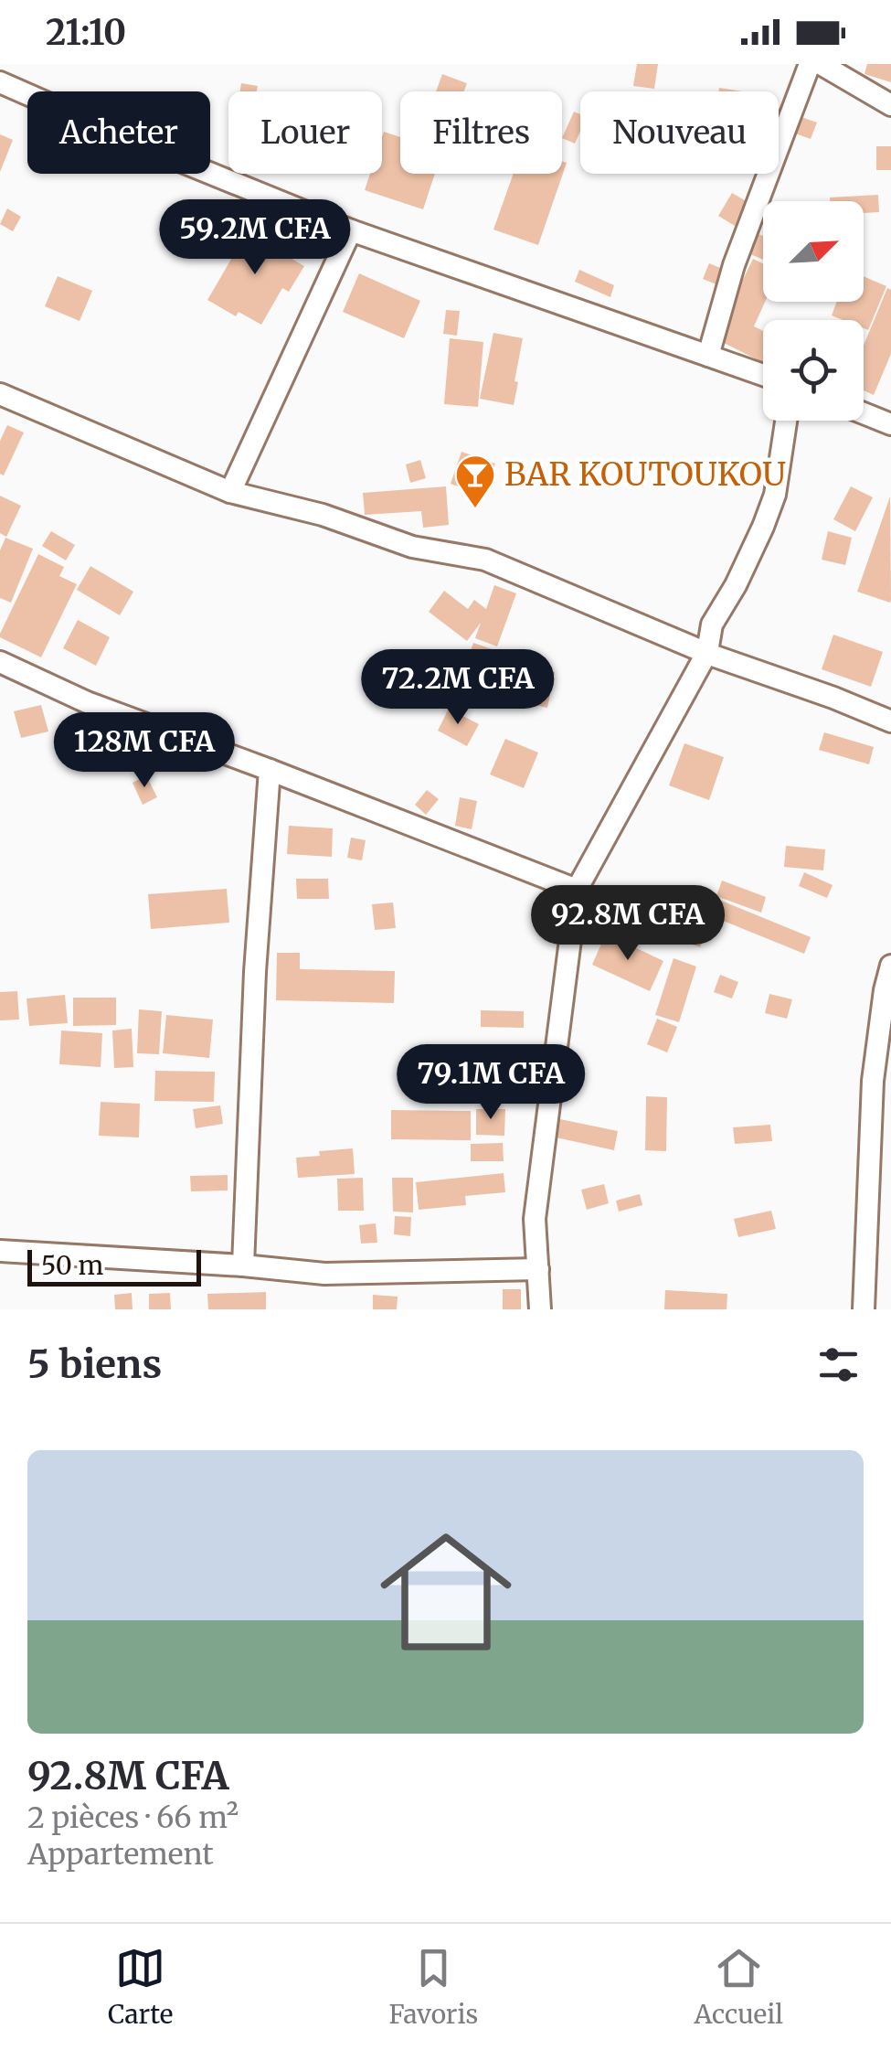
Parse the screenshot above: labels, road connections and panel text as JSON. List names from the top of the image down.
{
  "places": {
    "bar": ["BAR KOUTOUKOU"]
  },
  "scale_bar": "50 m",
  "north": "top right",
  "page": {
    "status": "21:10",
    "chip": [
      "Acheter",
      "Louer",
      "Filtres",
      "Nouveau"
    ],
    "price": [
      "59.2M CFA",
      "72.2M CFA",
      "128M CFA",
      "92.8M CFA",
      "79.1M CFA"
    ],
    "scale": "50 m",
    "heading": "5 biens",
    "list": [
      {
        "name": "92.8M CFA",
        "note": "2 pièces · 66 m² · Appartement"
      }
    ],
    "tabs": ["Carte", "Favoris", "Accueil"]
  }
}
